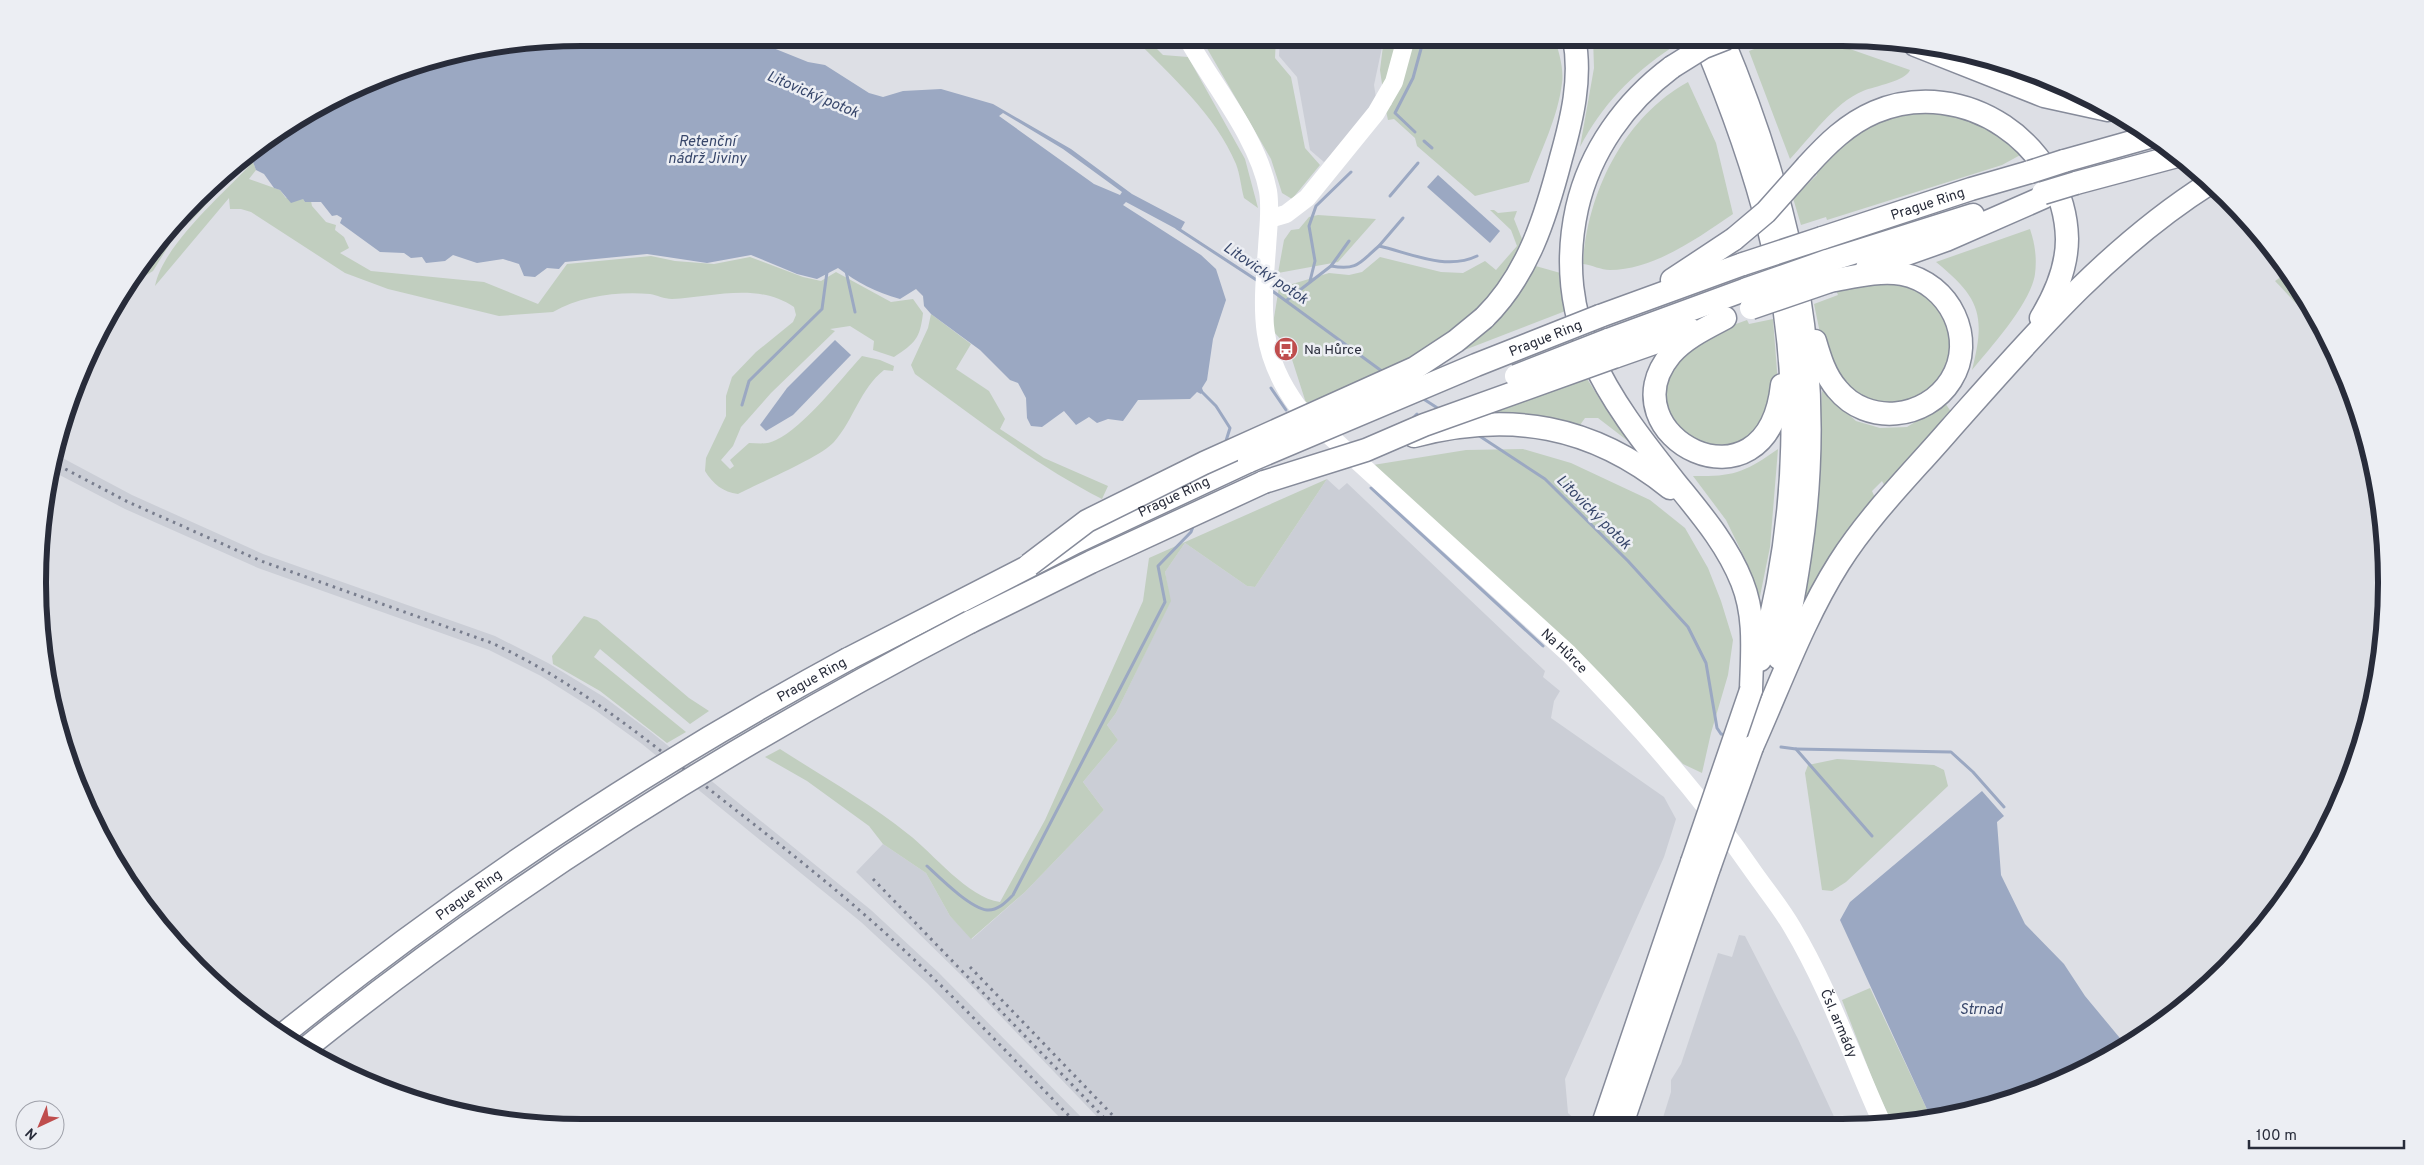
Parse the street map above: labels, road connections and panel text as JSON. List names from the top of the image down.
{
  "streets": {
    "highway": ["Prague Ring"],
    "main road": ["Na Hůrce", "Čsl. armády"]
  },
  "crossings": [
    ["Na Hůrce", "Čsl. armády"]
  ],
  "water": ["Litovický potok", "Retenční nádrž Jiviny", "Strnad"],
  "places": {
    "bus stop": ["Na Hůrce"]
  },
  "scale_bar": "100 m",
  "north": "bottom left"
}
